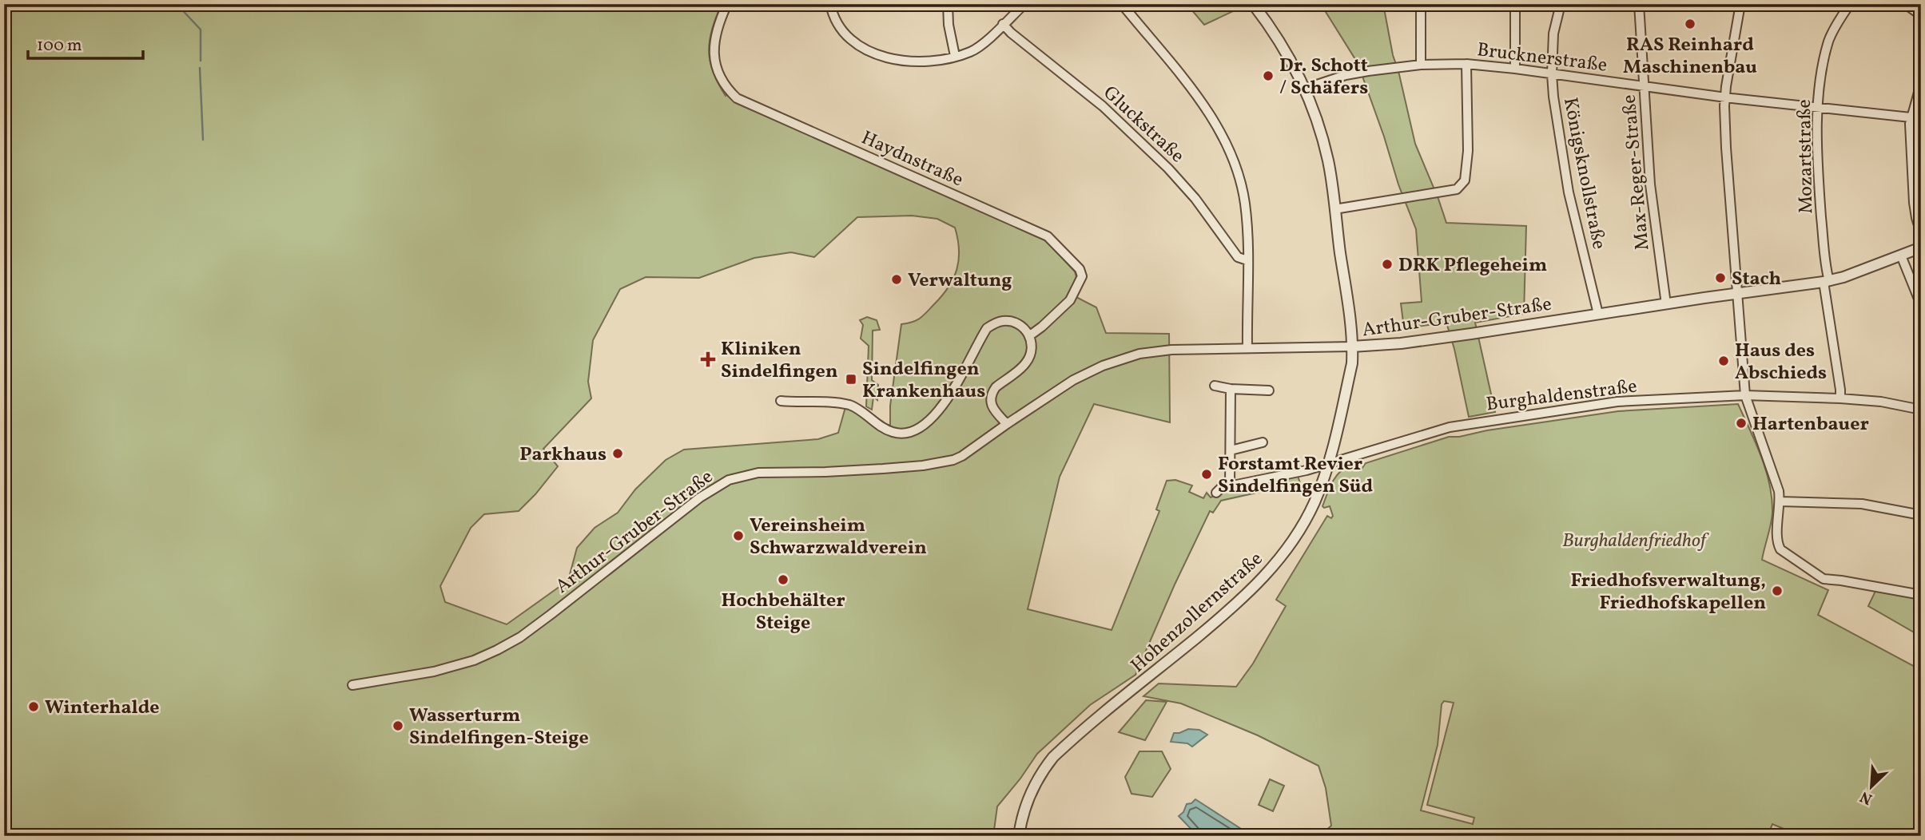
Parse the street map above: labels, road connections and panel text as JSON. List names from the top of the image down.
{
  "streets": {
    "street": [
      "Brucknerstraße",
      "Gluckstraße",
      "Mozartstraße",
      "Haydnstraße",
      "Max-Reger-Straße",
      "Königsknollstraße",
      "Arthur-Gruber-Straße",
      "Burghaldenstraße",
      "Hohenzollernstraße"
    ]
  },
  "crossings": [
    ["Brucknerstraße", "Mozartstraße"],
    ["Brucknerstraße", "Max-Reger-Straße"],
    ["Brucknerstraße", "Königsknollstraße"],
    ["Brucknerstraße", "Hohenzollernstraße"],
    ["Mozartstraße", "Arthur-Gruber-Straße"],
    ["Mozartstraße", "Burghaldenstraße"],
    ["Max-Reger-Straße", "Arthur-Gruber-Straße"],
    ["Königsknollstraße", "Arthur-Gruber-Straße"],
    ["Arthur-Gruber-Straße", "Hohenzollernstraße"],
    ["Burghaldenstraße", "Hohenzollernstraße"]
  ],
  "parks": ["Burghaldenfriedhof"],
  "places": {
    "other": [
      "RAS Reinhard Maschinenbau",
      "Dr. Schott / Schäfers",
      "DRK Pflegeheim",
      "Stach",
      "Verwaltung",
      "Haus des Abschieds",
      "Hartenbauer",
      "Parkhaus",
      "Forstamt Revier Sindelfingen Süd",
      "Vereinsheim Schwarzwaldverein",
      "Hochbehälter Steige",
      "Friedhofsverwaltung, Friedhofskapellen",
      "Winterhalde",
      "Wasserturm Sindelfingen-Steige"
    ],
    "health": ["Kliniken Sindelfingen"],
    "transit": ["Sindelfingen Krankenhaus"]
  },
  "scale_bar": "100 m",
  "north": "bottom left"
}
